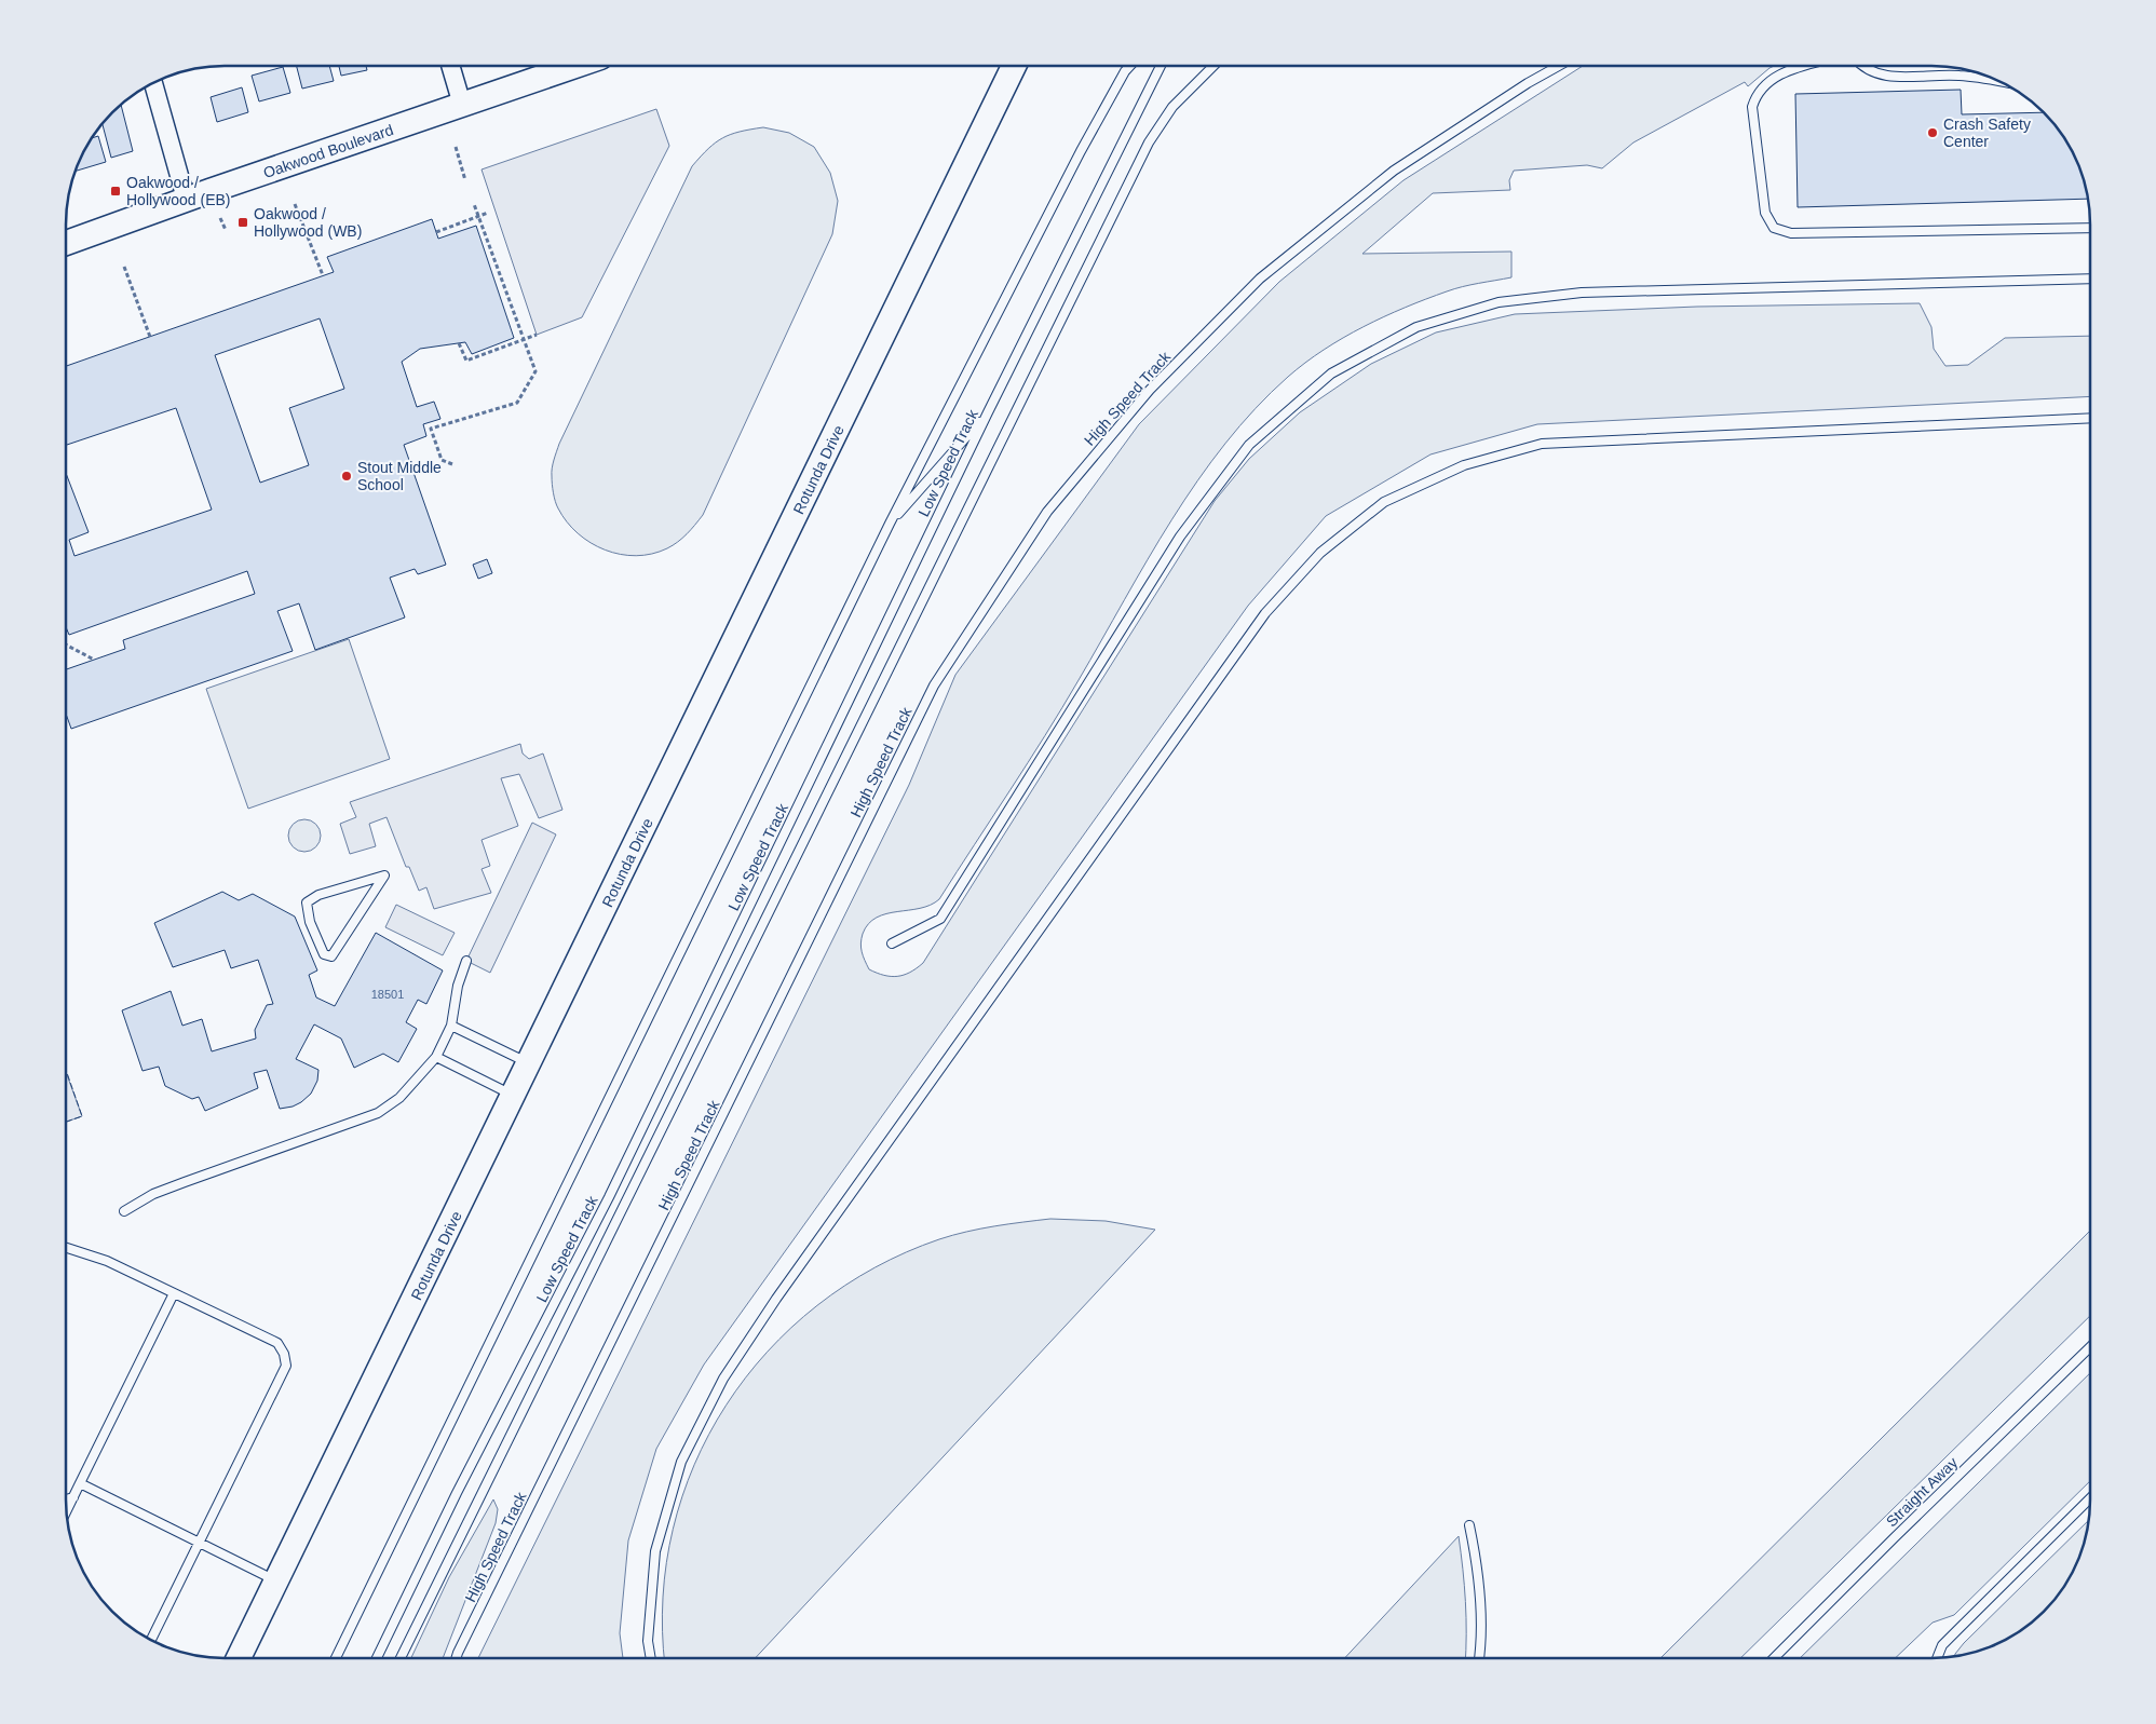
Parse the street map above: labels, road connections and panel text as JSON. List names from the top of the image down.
{
  "streets": {
    "main road": ["Oakwood Boulevard", "Rotunda Drive"],
    "lane": ["High Speed Track", "Low Speed Track", "Straight Away"]
  },
  "places": {
    "other": ["Crash Safety Center", "Stout Middle School"],
    "transit": ["Oakwood / Hollywood (EB)", "Oakwood / Hollywood (WB)"]
  },
  "house_numbers": ["18501"]
}
